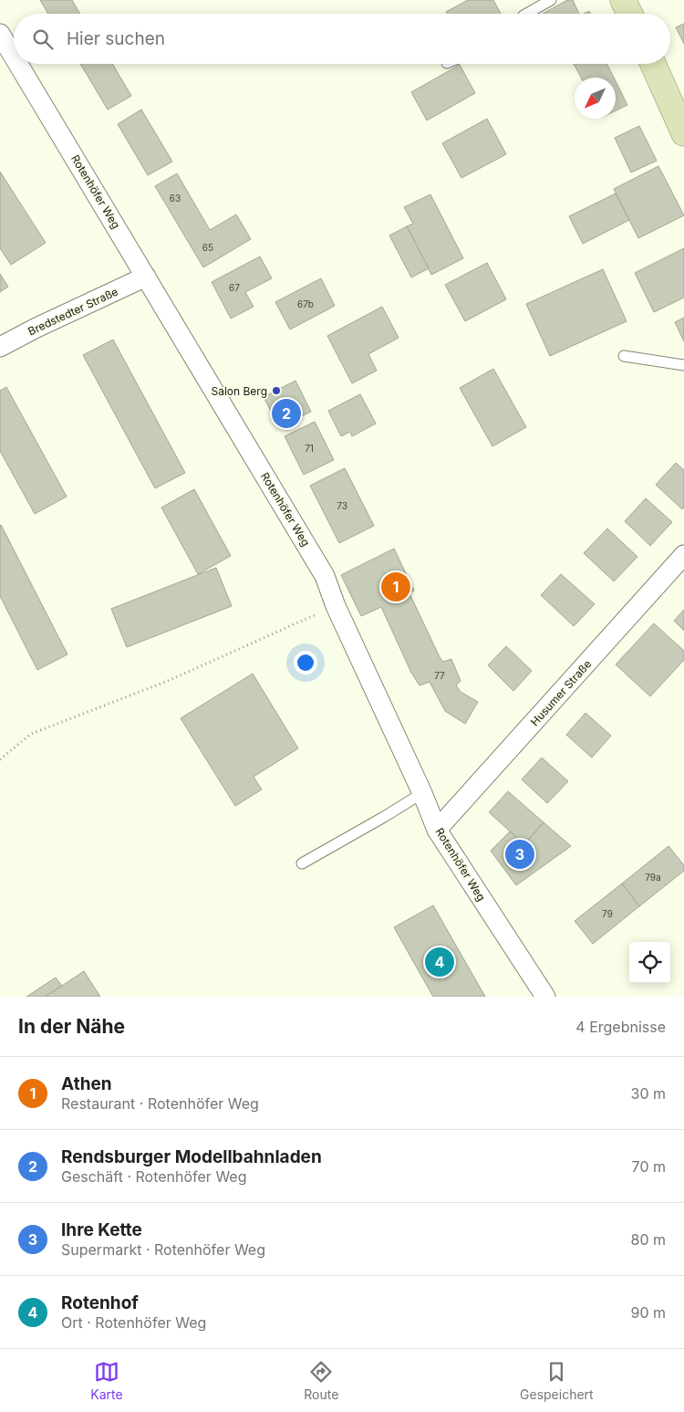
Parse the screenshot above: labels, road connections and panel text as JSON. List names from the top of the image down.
{
  "streets": {
    "street": ["Rotenhöfer Weg", "Bredstedter Straße", "Husumer Straße"]
  },
  "crossings": [
    ["Rotenhöfer Weg", "Bredstedter Straße"],
    ["Rotenhöfer Weg", "Husumer Straße"]
  ],
  "places": ["Salon Berg"],
  "house_numbers": [
    "63",
    "65",
    "67",
    "67b",
    "71",
    "73",
    "77",
    "79a",
    "79"
  ],
  "north": "bottom left",
  "page": {
    "search": "Hier suchen",
    "pins": [
      "2",
      "1",
      "3",
      "4"
    ],
    "heading": ["In der Nähe", "4 Ergebnisse"],
    "list": [
      {
        "mark": "1",
        "name": "Athen",
        "note": "Restaurant · Rotenhöfer Weg",
        "value": "30 m"
      },
      {
        "mark": "2",
        "name": "Rendsburger Modellbahnladen",
        "note": "Geschäft · Rotenhöfer Weg",
        "value": "70 m"
      },
      {
        "mark": "3",
        "name": "Ihre Kette",
        "note": "Supermarkt · Rotenhöfer Weg",
        "value": "80 m"
      },
      {
        "mark": "4",
        "name": "Rotenhof",
        "note": "Ort · Rotenhöfer Weg",
        "value": "90 m"
      }
    ],
    "nav": ["Karte", "Route", "Gespeichert"]
  }
}
